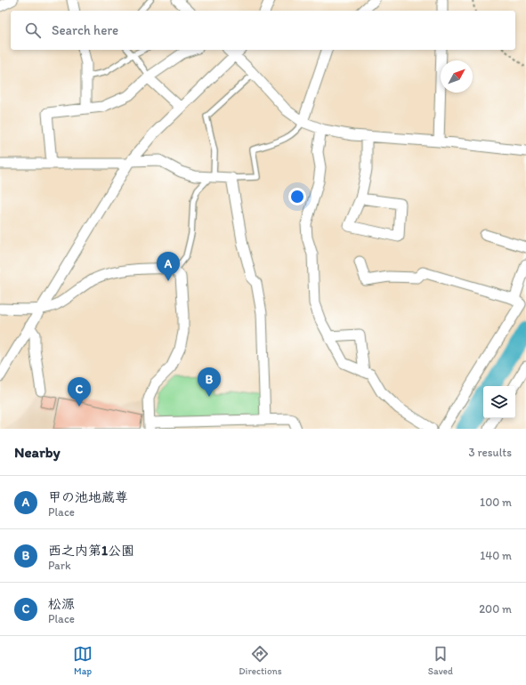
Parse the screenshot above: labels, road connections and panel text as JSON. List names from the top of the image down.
{
  "north": "top right",
  "page": {
    "search": "Search here",
    "pins": ["A", "B", "C"],
    "heading": ["Nearby", "3 results"],
    "list": [
      {
        "mark": "A",
        "name": "甲の池地蔵尊",
        "note": "Place",
        "value": "100 m"
      },
      {
        "mark": "B",
        "name": "西之内第1公園",
        "note": "Park",
        "value": "140 m"
      },
      {
        "mark": "C",
        "name": "松源",
        "note": "Place",
        "value": "200 m"
      }
    ],
    "nav": ["Map", "Directions", "Saved"]
  }
}
